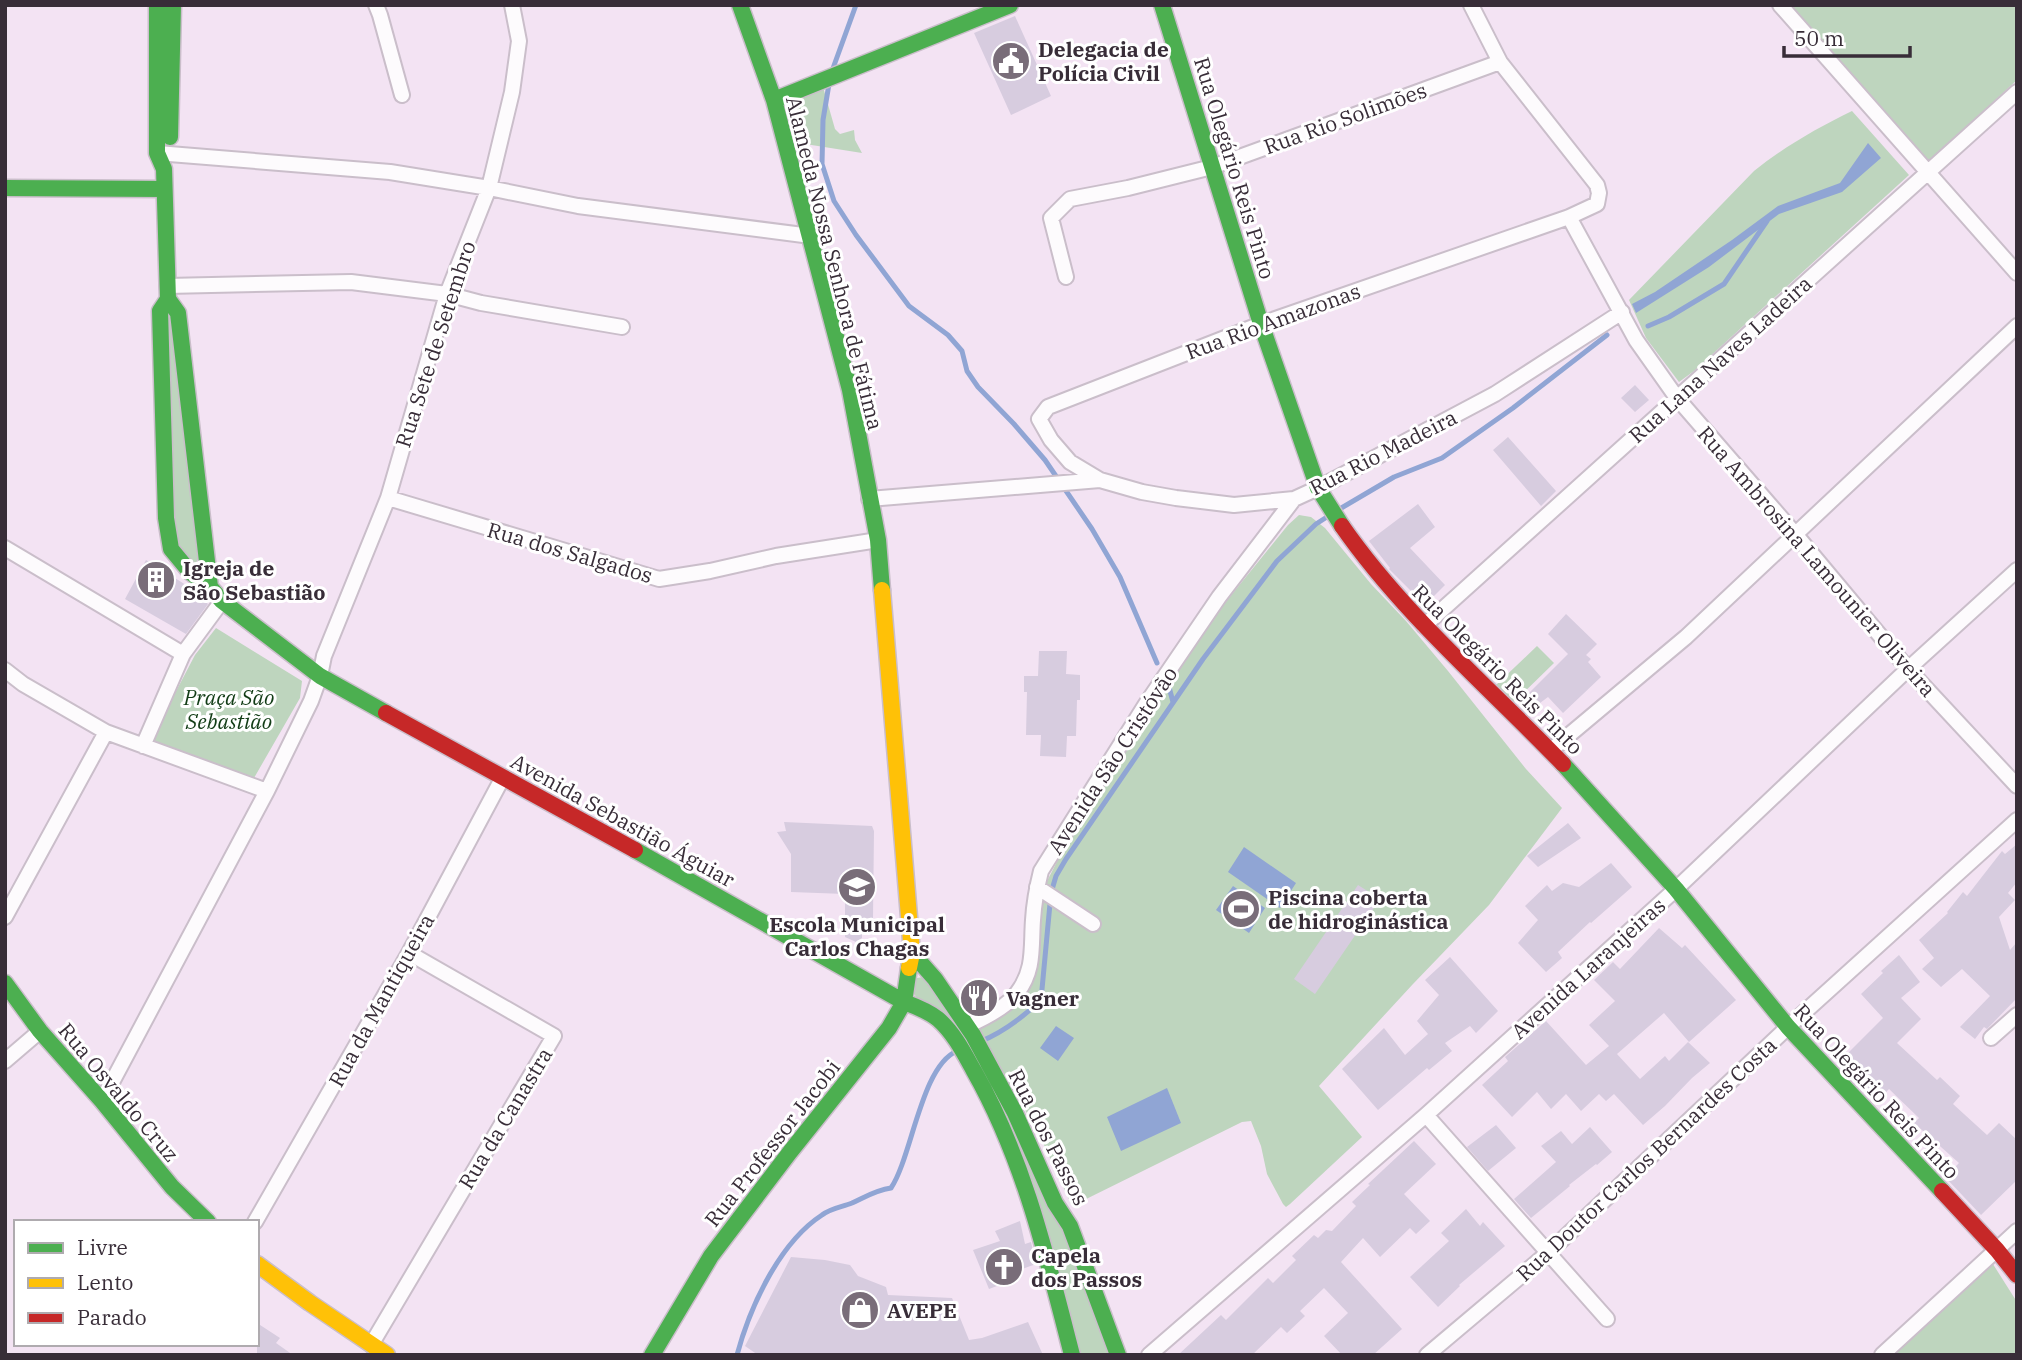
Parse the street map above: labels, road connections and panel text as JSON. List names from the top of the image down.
{
  "streets": {
    "street": [
      "Rua Rio Solimões",
      "Rua Olegário Reis Pinto",
      "Alameda Nossa Senhora de Fátima",
      "Rua Rio Amazonas",
      "Rua Sete de Setembro",
      "Rua Lana Naves Ladeira",
      "Rua Rio Madeira",
      "Rua dos Salgados",
      "Rua Ambrosina Lamounier Oliveira",
      "Avenida São Cristóvão",
      "Avenida Sebastião Águiar",
      "Avenida Laranjeiras",
      "Rua da Mantiqueira",
      "Rua Osvaldo Cruz",
      "Rua da Canastra",
      "Rua dos Passos",
      "Rua Professor Jacobi",
      "Rua Doutor Carlos Bernardes Costa"
    ]
  },
  "crossings": [
    ["Rua Rio Solimões", "Rua Olegário Reis Pinto"],
    ["Rua Rio Solimões", "Rua Rio Amazonas"],
    ["Rua Olegário Reis Pinto", "Rua Rio Amazonas"],
    ["Rua Olegário Reis Pinto", "Rua Lana Naves Ladeira"],
    ["Rua Olegário Reis Pinto", "Rua Rio Madeira"],
    ["Rua Olegário Reis Pinto", "Avenida Laranjeiras"],
    ["Rua Olegário Reis Pinto", "Rua Doutor Carlos Bernardes Costa"],
    ["Alameda Nossa Senhora de Fátima", "Rua Rio Madeira"],
    ["Alameda Nossa Senhora de Fátima", "Rua dos Salgados"],
    ["Alameda Nossa Senhora de Fátima", "Rua dos Passos"],
    ["Alameda Nossa Senhora de Fátima", "Rua Professor Jacobi"],
    ["Rua Rio Amazonas", "Rua Rio Madeira"],
    ["Rua Rio Amazonas", "Rua Ambrosina Lamounier Oliveira"],
    ["Rua Sete de Setembro", "Rua dos Salgados"],
    ["Rua Sete de Setembro", "Avenida Sebastião Águiar"],
    ["Rua Lana Naves Ladeira", "Rua Ambrosina Lamounier Oliveira"],
    ["Rua Rio Madeira", "Rua Ambrosina Lamounier Oliveira"],
    ["Rua Rio Madeira", "Avenida São Cristóvão"],
    ["Rua Ambrosina Lamounier Oliveira", "Avenida Laranjeiras"],
    ["Avenida São Cristóvão", "Rua dos Passos"],
    ["Avenida Sebastião Águiar", "Rua da Mantiqueira"],
    ["Avenida Sebastião Águiar", "Rua dos Passos"],
    ["Avenida Sebastião Águiar", "Rua Professor Jacobi"],
    ["Rua da Mantiqueira", "Rua da Canastra"],
    ["Rua dos Passos", "Rua Professor Jacobi"]
  ],
  "parks": ["Praça São Sebastião"],
  "places": {
    "public building": ["Delegacia de Polícia Civil"],
    "building": ["Igreja de São Sebastião"],
    "school or university": ["Escola Municipal Carlos Chagas"],
    "sports": ["Piscina coberta de hidroginástica"],
    "restaurant": ["Vagner"],
    "church": ["Capela dos Passos"],
    "shop": ["AVEPE"]
  },
  "legend": ["Livre", "Lento", "Parado"],
  "scale_bar": "50 m"
}
